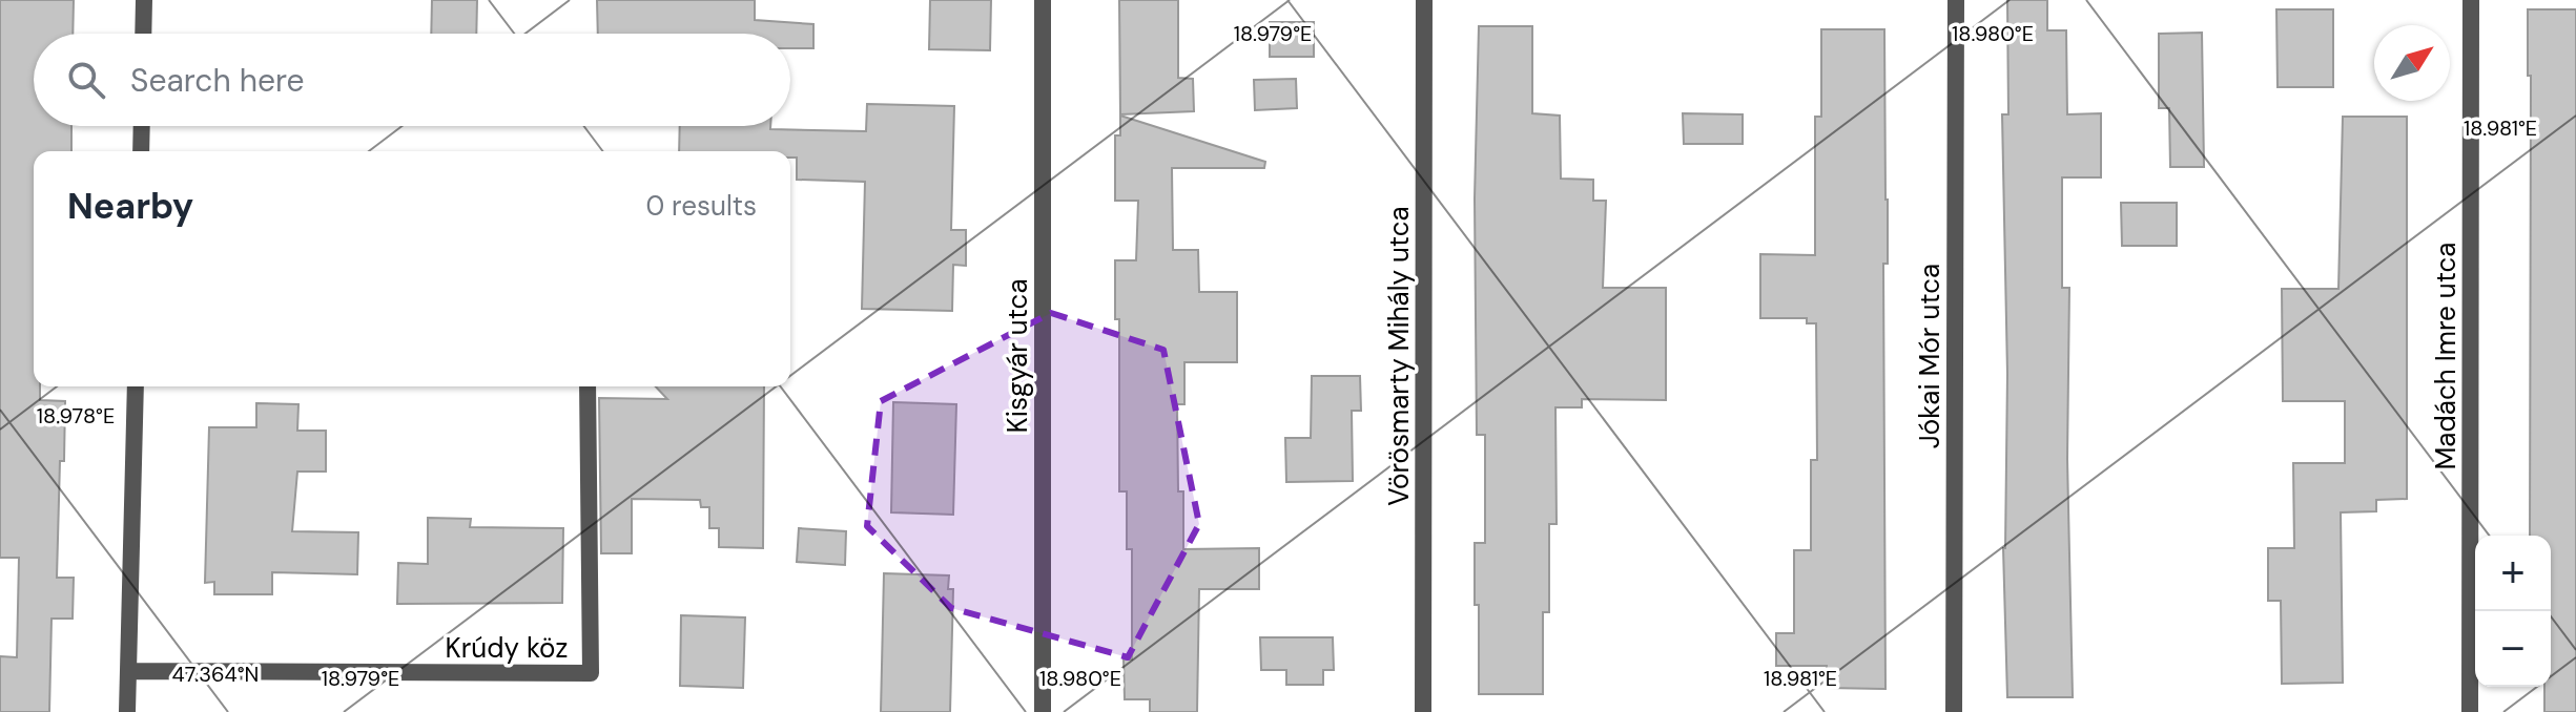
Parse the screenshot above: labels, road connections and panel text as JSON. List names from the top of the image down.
{
  "streets": {
    "street": [
      "Kisgyár utca",
      "Vörösmarty Mihály utca",
      "Jókai Mór utca",
      "Madách Imre utca",
      "Krúdy köz"
    ]
  },
  "north": "top right",
  "page": {
    "search": "Search here",
    "heading": ["Nearby", "0 results"],
    "map_buttons": ["+", "−"]
  },
  "coordinates": [
    "18.979°E",
    "18.980°E",
    "18.981°E",
    "18.978°E",
    "47.364°N"
  ]
}
